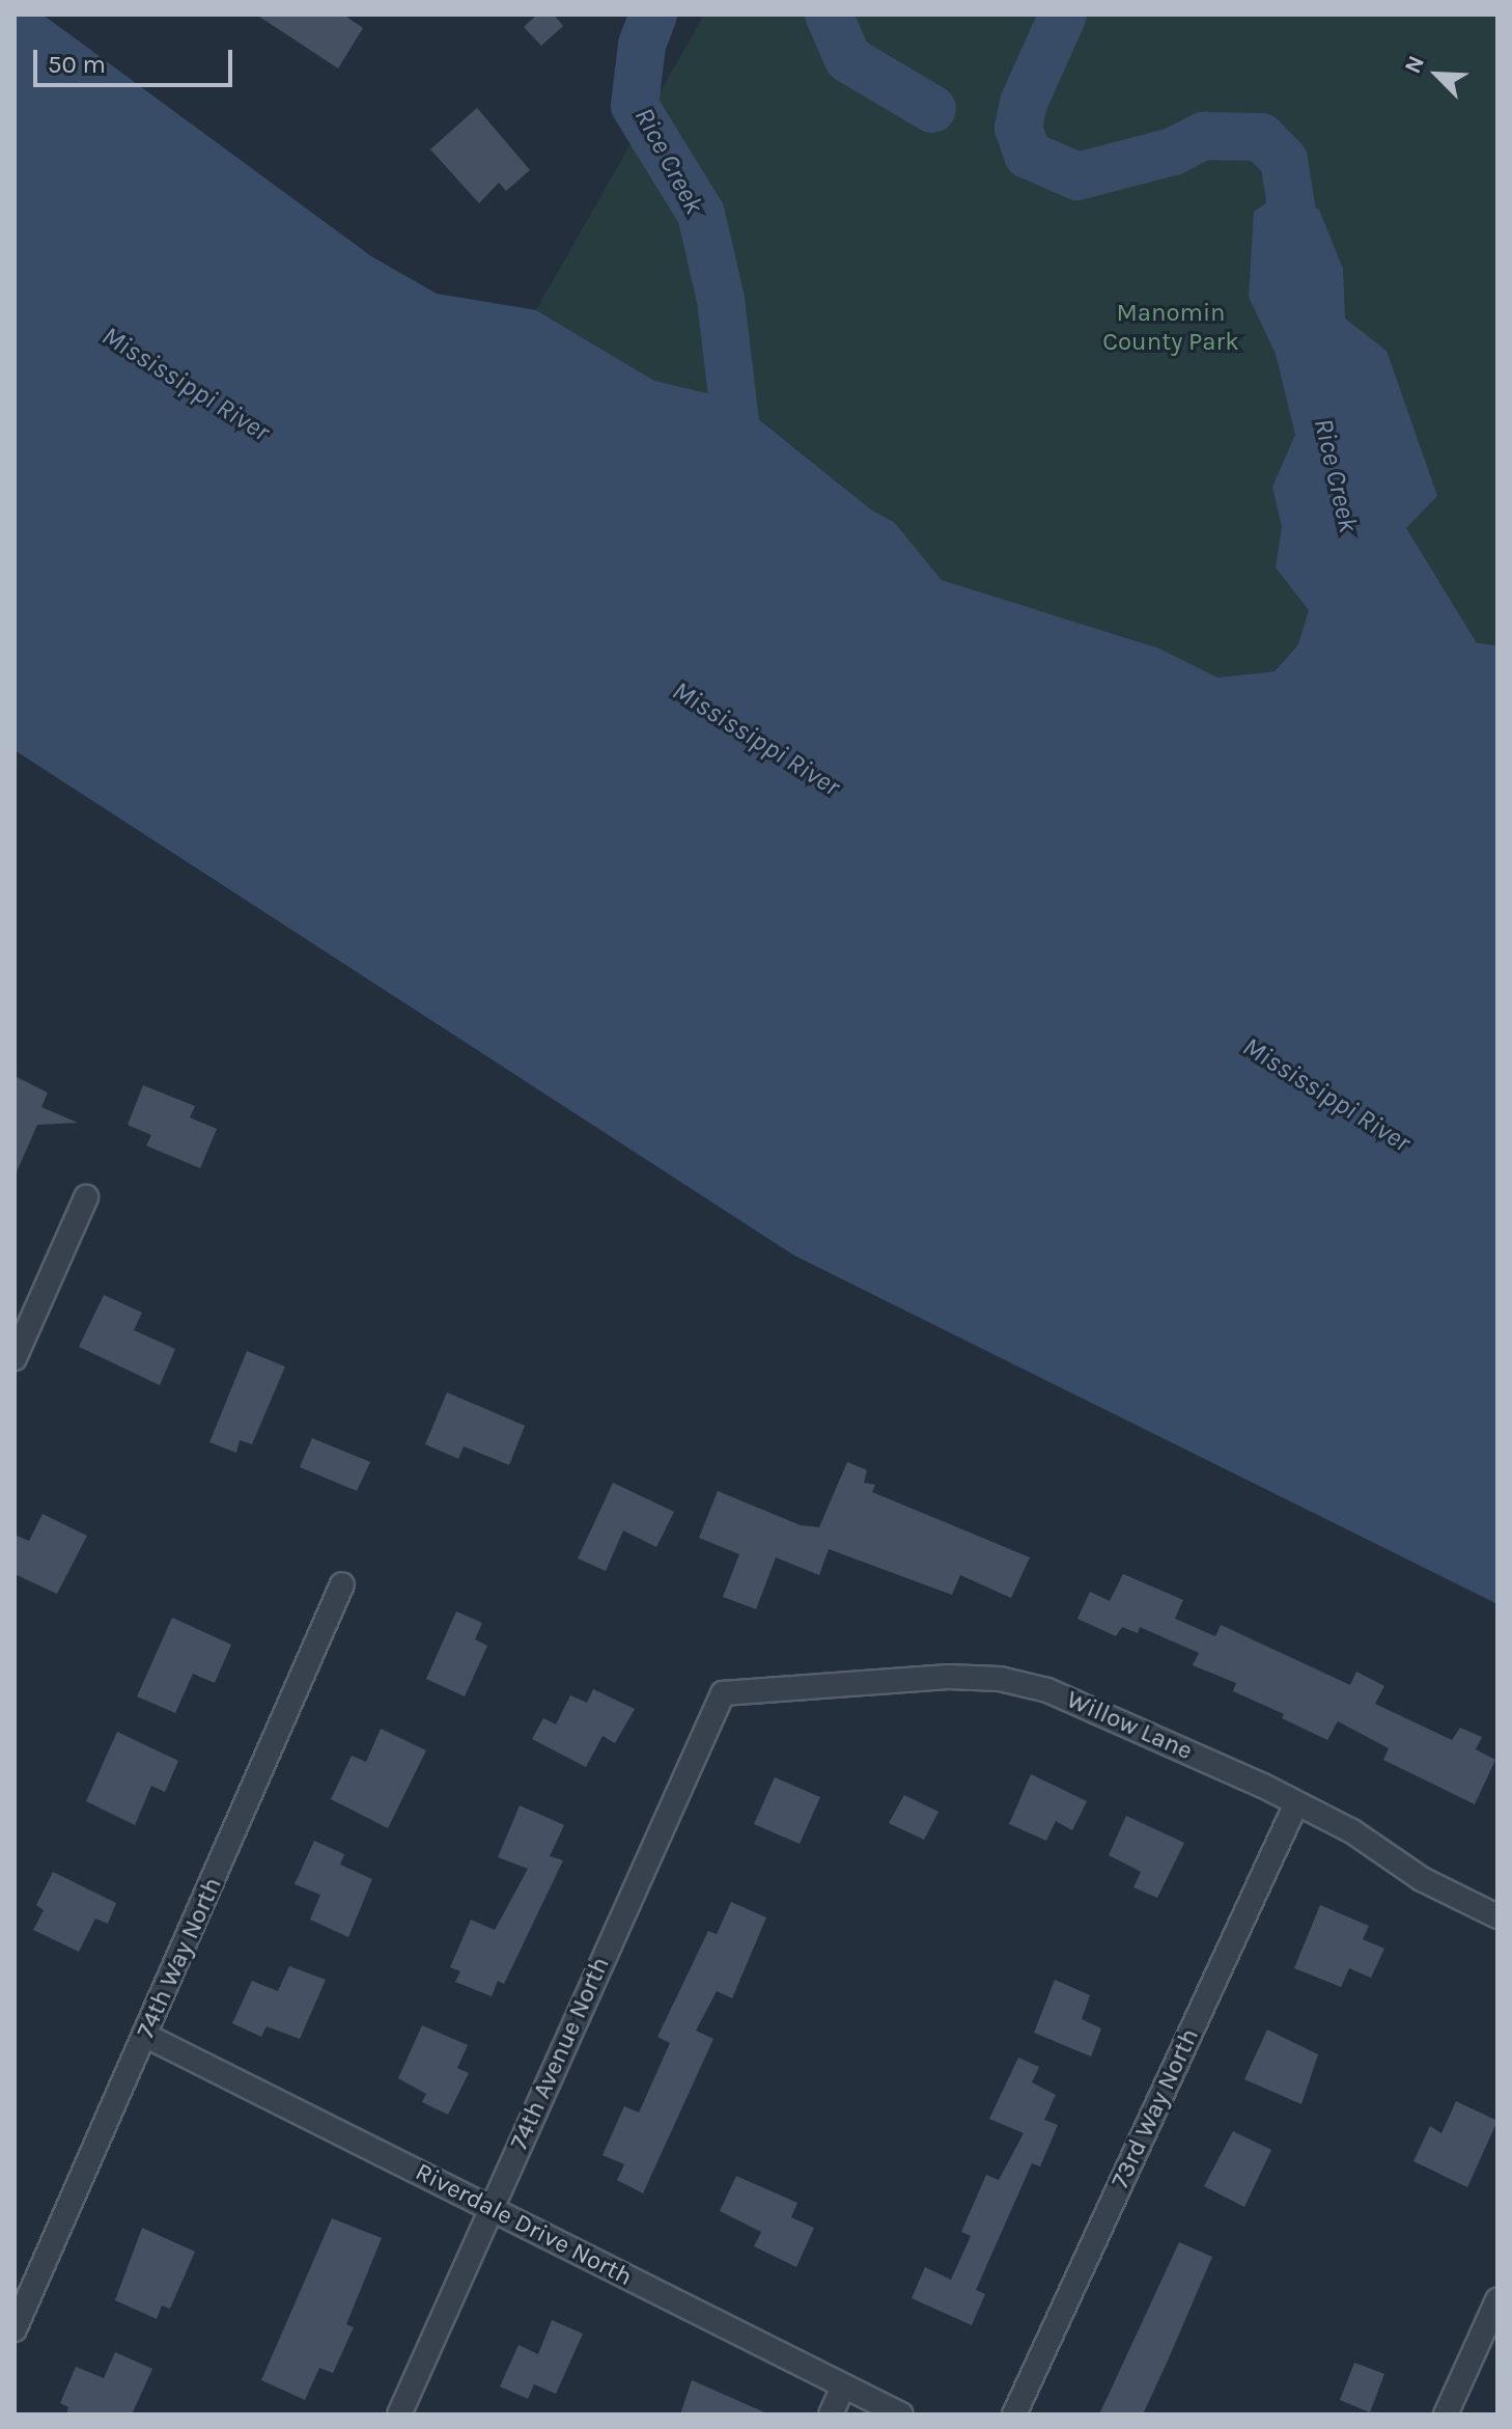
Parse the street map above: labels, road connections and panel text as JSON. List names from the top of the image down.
{
  "streets": {
    "street": [
      "Willow Lane",
      "74th Way North",
      "74th Avenue North",
      "73rd Way North",
      "Riverdale Drive North"
    ]
  },
  "crossings": [
    ["Willow Lane", "74th Avenue North"],
    ["Willow Lane", "73rd Way North"],
    ["74th Way North", "Riverdale Drive North"],
    ["74th Avenue North", "Riverdale Drive North"]
  ],
  "water": ["Rice Creek", "Mississippi River"],
  "parks": ["Manomin County Park"],
  "scale_bar": "50 m",
  "north": "top left"
}
